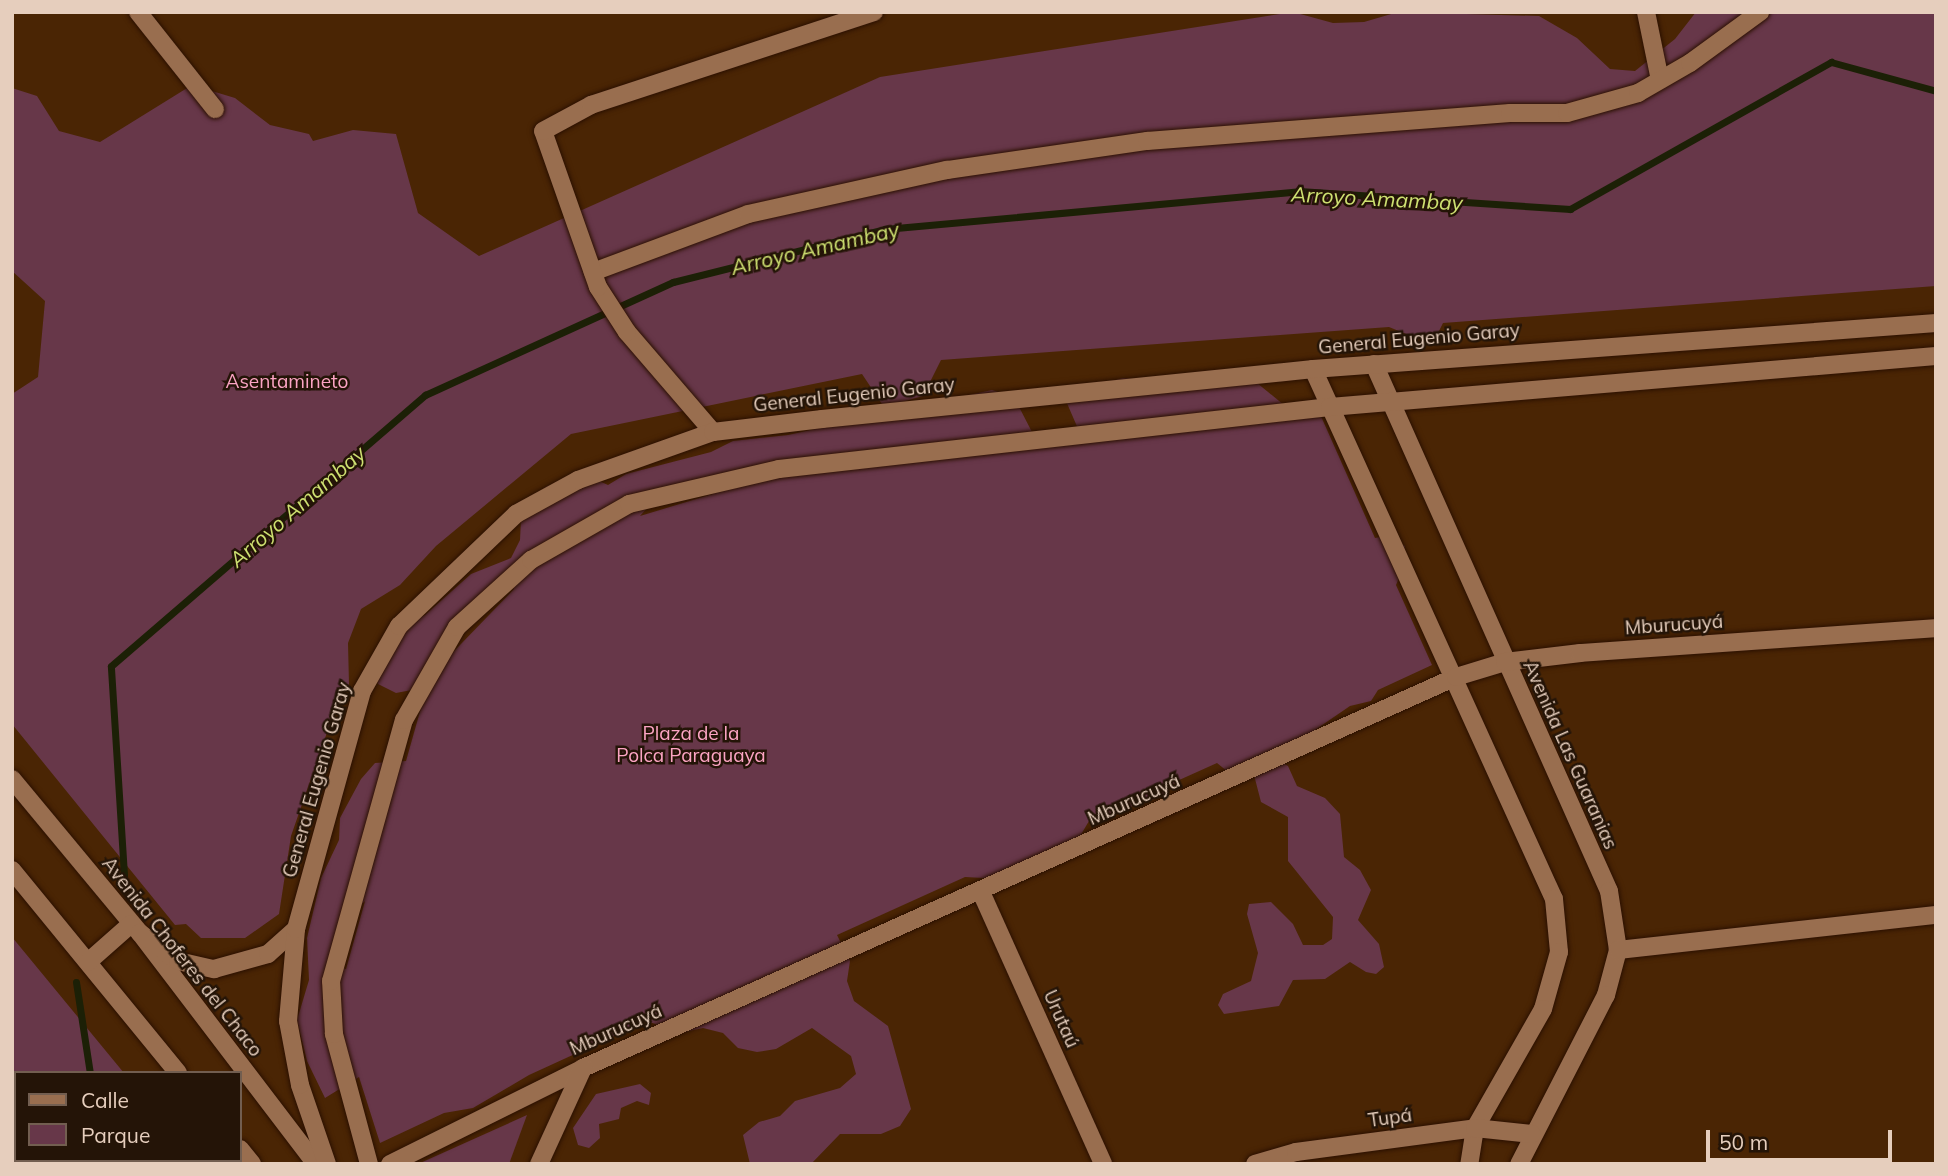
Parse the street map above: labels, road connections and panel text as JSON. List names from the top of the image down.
{
  "streets": {
    "street": [
      "General Eugenio Garay",
      "Mburucuyá",
      "Avenida Las Guaranias",
      "Avenida Choferes del Chaco",
      "Urutaú",
      "Tupá"
    ]
  },
  "crossings": [
    ["General Eugenio Garay", "Avenida Las Guaranias"],
    ["Mburucuyá", "Avenida Las Guaranias"],
    ["Mburucuyá", "Urutaú"],
    ["Avenida Las Guaranias", "Tupá"]
  ],
  "water": ["Arroyo Amambay"],
  "parks": ["Asentamineto", "Plaza de la Polca Paraguaya"],
  "legend": ["Calle", "Parque"],
  "scale_bar": "50 m"
}
